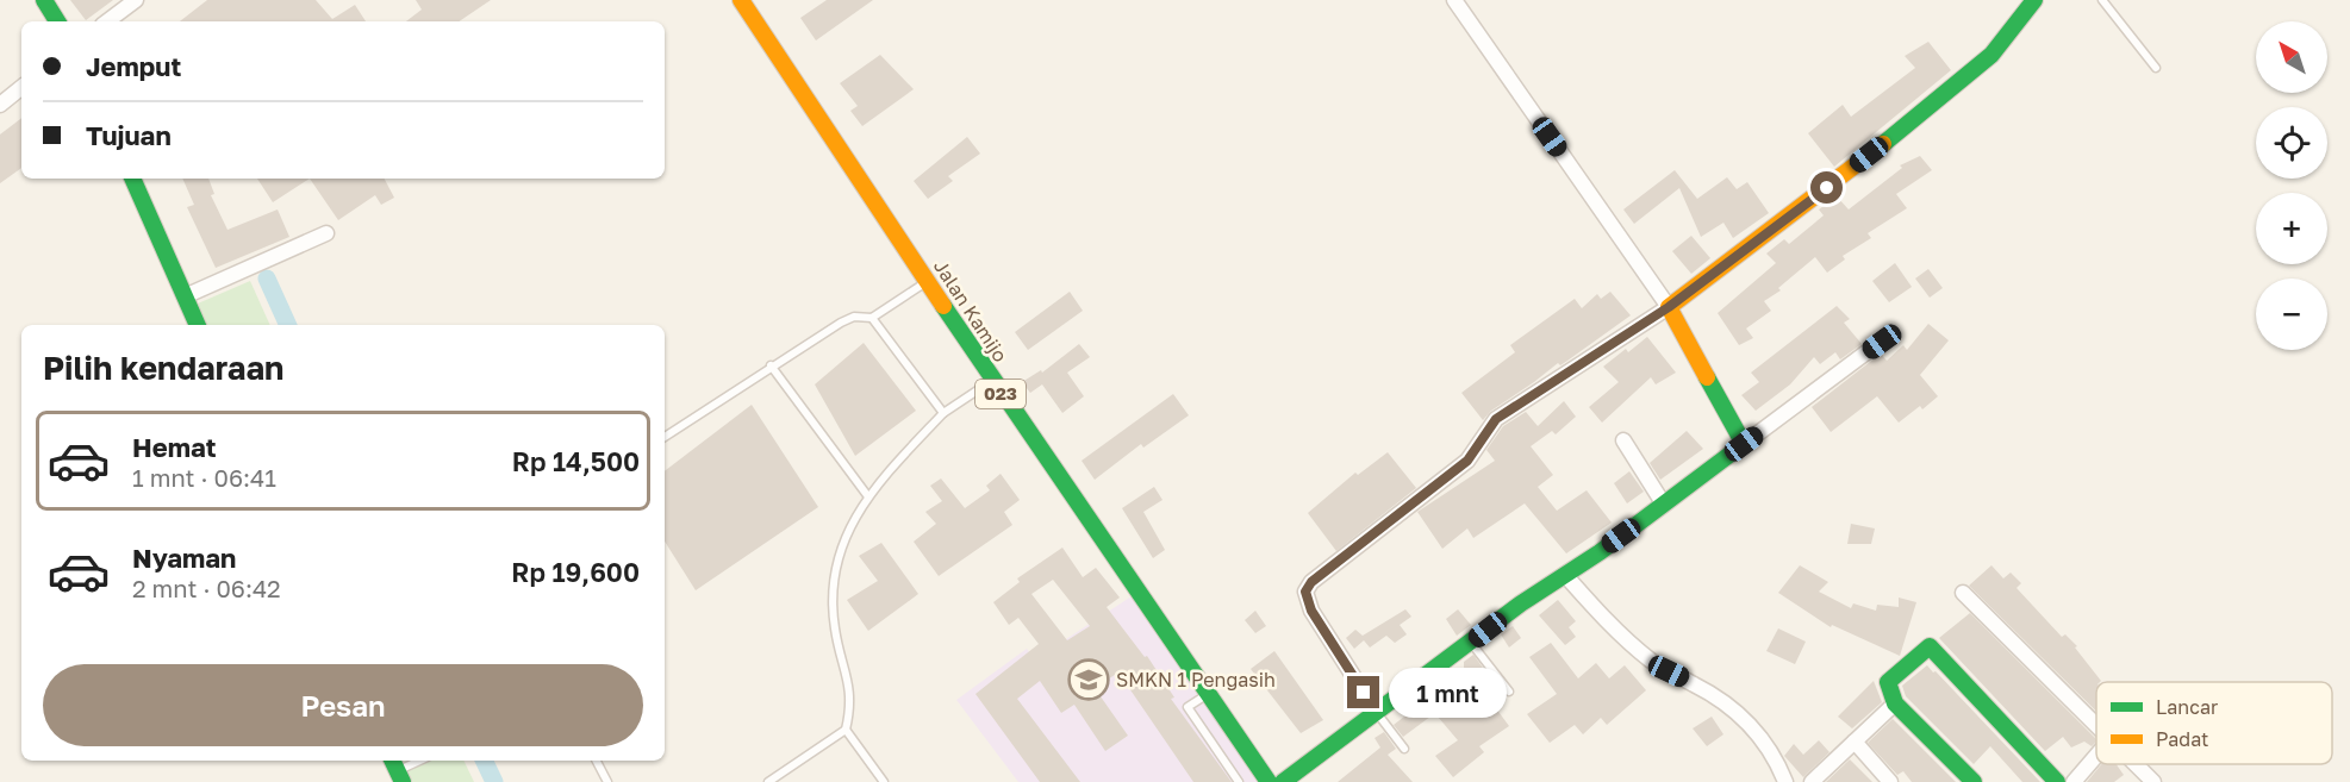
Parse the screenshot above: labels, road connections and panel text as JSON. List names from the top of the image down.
{
  "streets": {
    "street": ["Jalan Kamijo", "023"]
  },
  "places": {
    "school or university": ["SMKN 1 Pengasih"]
  },
  "legend": ["Lancar", "Padat"],
  "north": "top left",
  "page": {
    "map_buttons": ["+", "−"],
    "banner": ["Jemput", "Tujuan"],
    "heading": "Pilih kendaraan",
    "list": [
      {
        "name": "Hemat",
        "note": "1 mnt · 06:41",
        "value": "Rp 14,500"
      },
      {
        "name": "Nyaman",
        "note": "2 mnt · 06:42",
        "value": "Rp 19,600"
      }
    ],
    "buttons": "Pesan",
    "bubble": "1 mnt"
  }
}
